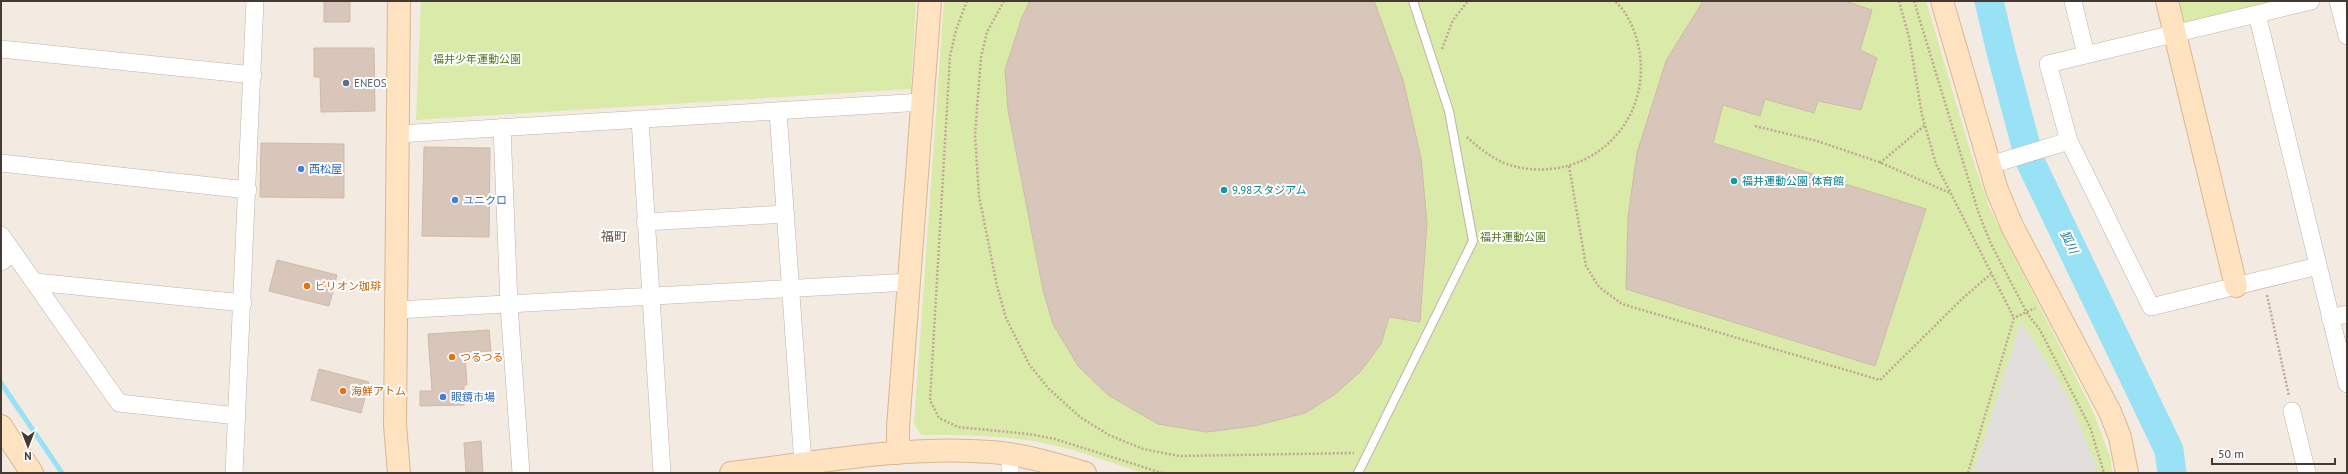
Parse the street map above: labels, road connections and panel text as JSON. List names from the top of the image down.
{
  "districts": ["福町"],
  "water": ["狐川"],
  "parks": ["福井少年運動公園", "福井運動公園"],
  "places": [
    "ENEOS",
    "西松屋",
    "福井運動公園 体育館",
    "9.98スタジアム",
    "ユニクロ",
    "ビリオン珈琲",
    "つるつる",
    "海鮮アトム",
    "眼鏡市場"
  ],
  "scale_bar": "50 m",
  "north": "bottom"
}
